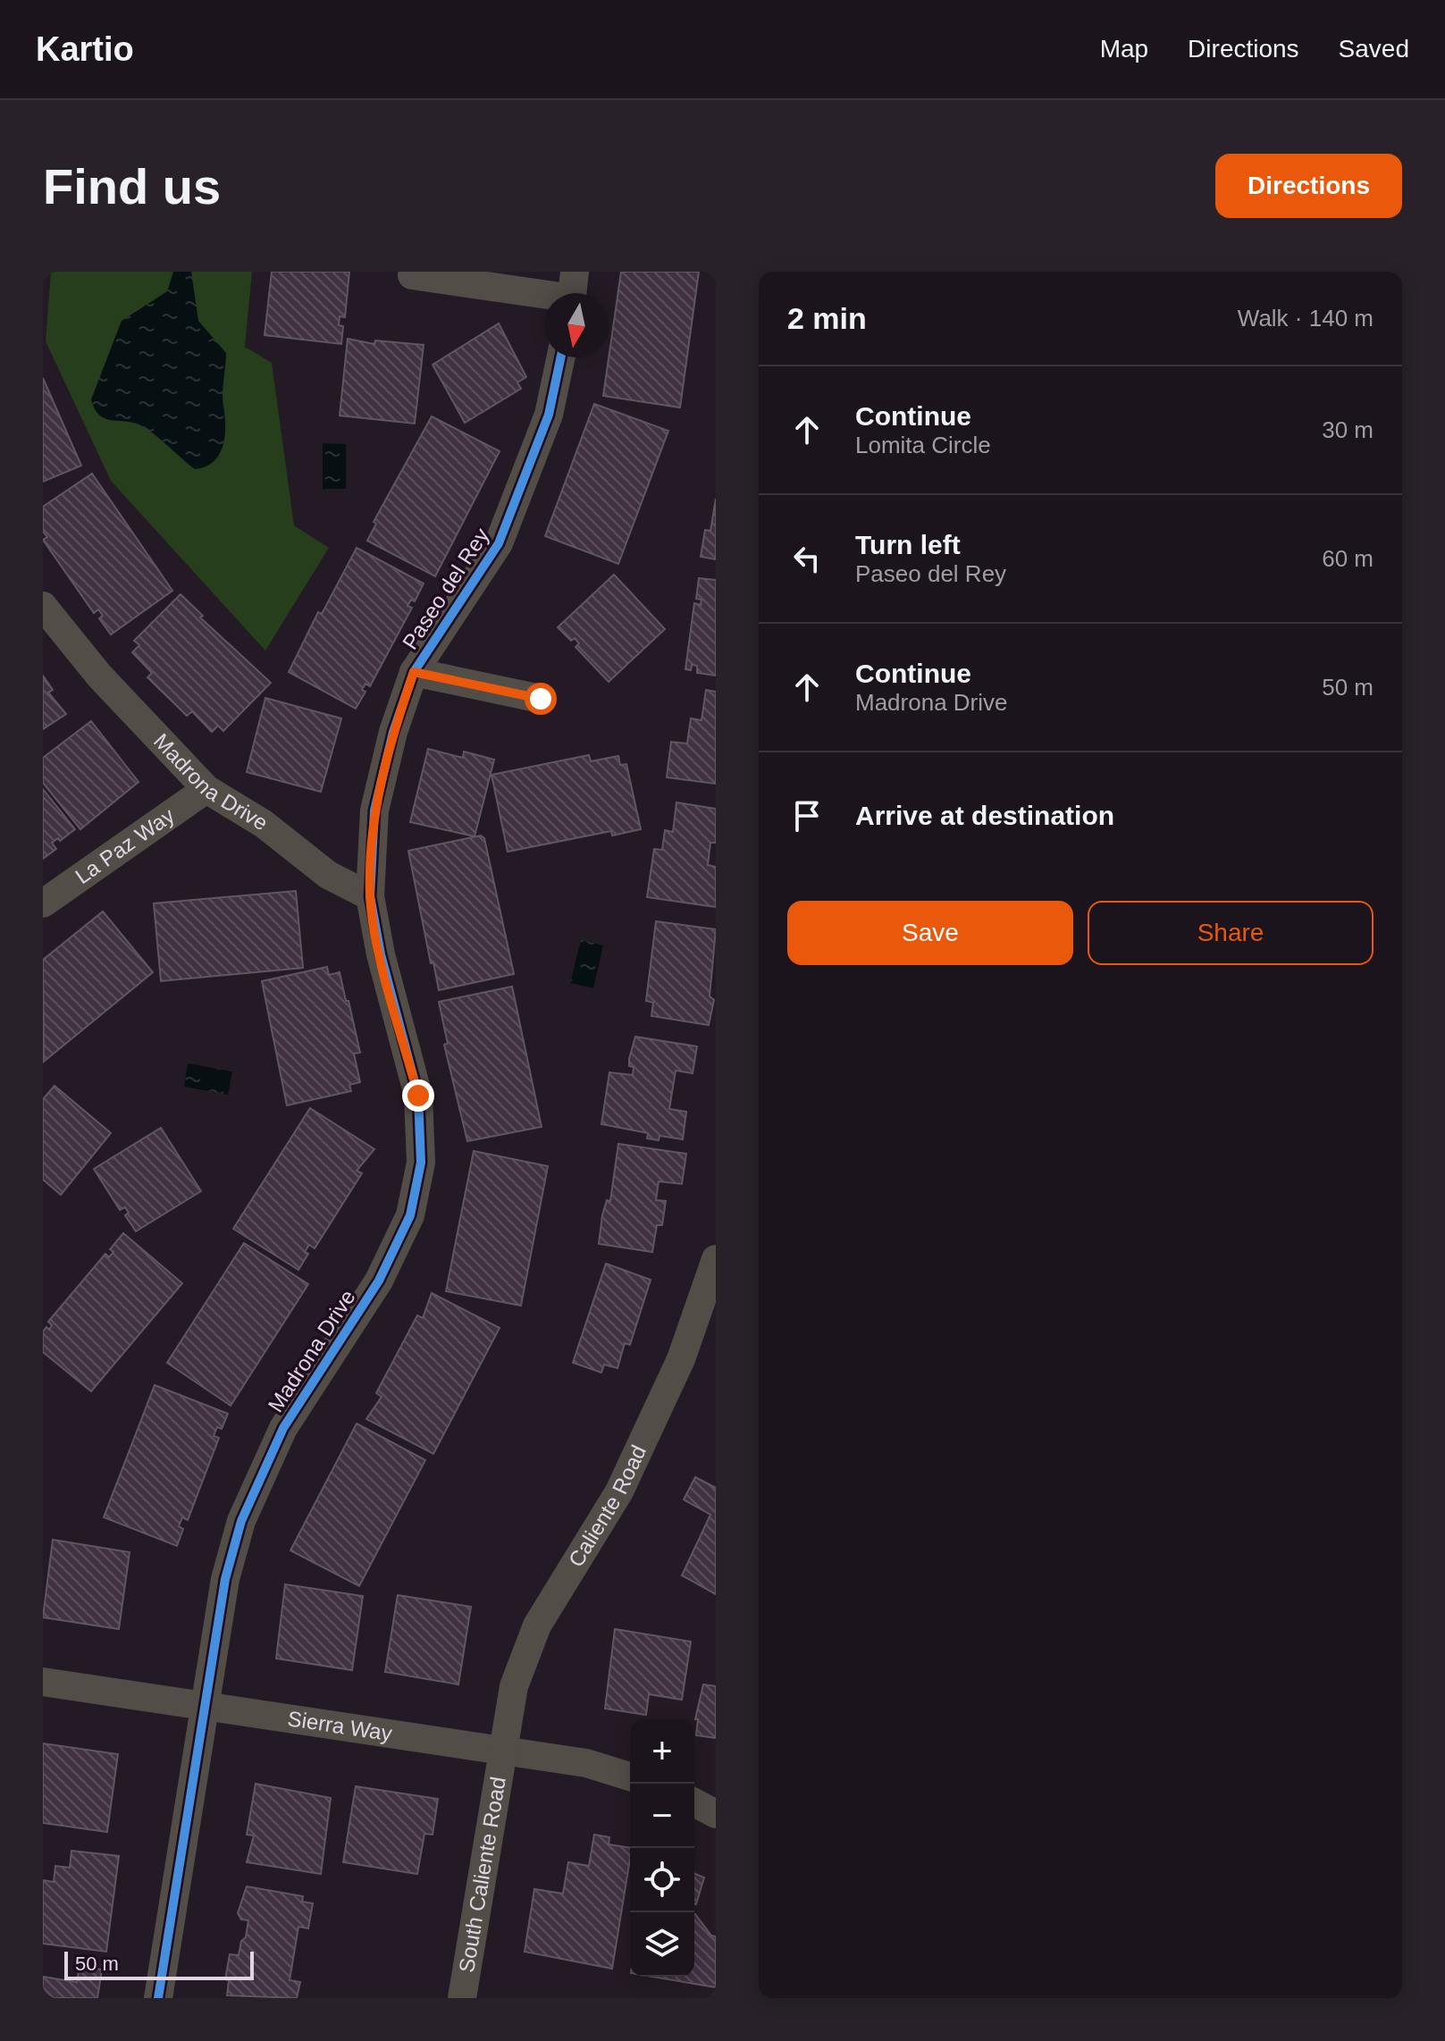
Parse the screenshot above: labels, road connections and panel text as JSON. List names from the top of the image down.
{
  "streets": {
    "street": [
      "Paseo del Rey",
      "Madrona Drive",
      "La Paz Way",
      "Caliente Road",
      "Sierra Way",
      "South Caliente Road"
    ]
  },
  "crossings": [
    ["Paseo del Rey", "Madrona Drive"],
    ["Madrona Drive", "La Paz Way"],
    ["Madrona Drive", "Sierra Way"],
    ["Caliente Road", "Sierra Way"],
    ["Caliente Road", "South Caliente Road"],
    ["Sierra Way", "South Caliente Road"]
  ],
  "scale_bar": "50 m",
  "north": "bottom",
  "page": {
    "header": "Kartio",
    "nav": ["Map", "Directions", "Saved"],
    "buttons": [
      "Directions",
      ["Save", "Share"]
    ],
    "title": "Find us",
    "heading": ["2 min", "Walk · 140 m"],
    "list": [
      ["Continue", "Lomita Circle", "30 m"],
      ["Turn left", "Paseo del Rey", "60 m"],
      ["Continue", "Madrona Drive", "50 m"],
      "Arrive at destination"
    ],
    "map_buttons": ["+", "−"],
    "scale": "50 m"
  }
}
